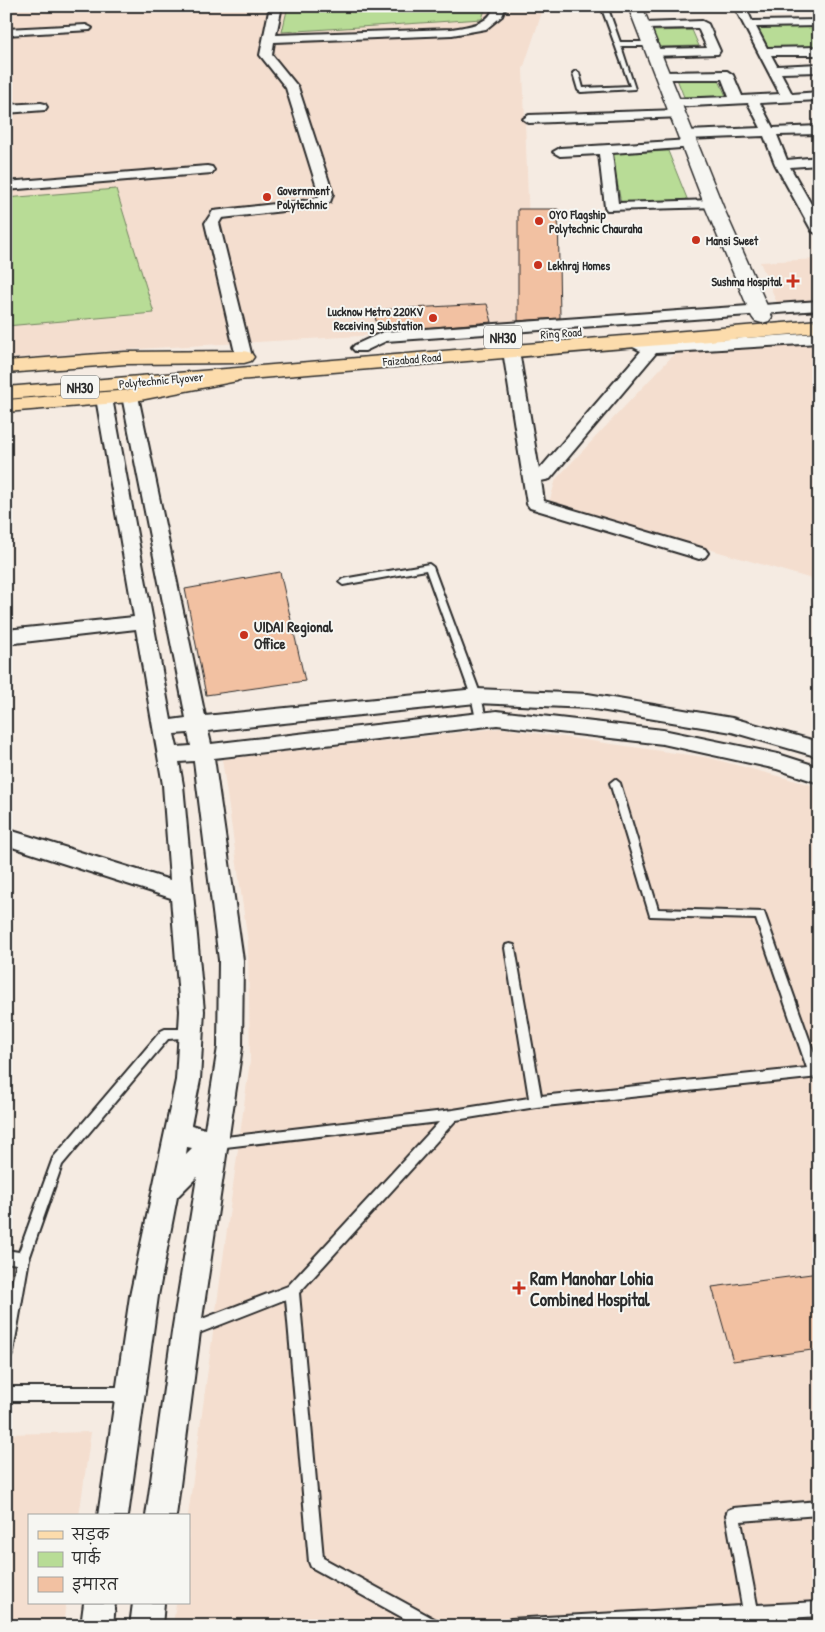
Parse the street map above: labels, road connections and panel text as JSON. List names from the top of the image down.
{
  "streets": {
    "main road": [
      "Ring Road",
      "NH30",
      "Faizabad Road",
      "Polytechnic Flyover"
    ]
  },
  "crossings": [
    ["Ring Road", "Faizabad Road"],
    ["Ring Road", "Polytechnic Flyover"],
    ["Faizabad Road", "Polytechnic Flyover"]
  ],
  "places": {
    "other": [
      "Government Polytechnic",
      "OYO Flagship Polytechnic Chauraha",
      "Mansi Sweet",
      "Lekhraj Homes",
      "Lucknow Metro 220KV Receiving Substation",
      "UIDAI Regional Office"
    ],
    "health": ["Sushma Hospital", "Ram Manohar Lohia Combined Hospital"]
  },
  "legend": ["सड़क", "पार्क", "इमारत"]
}
